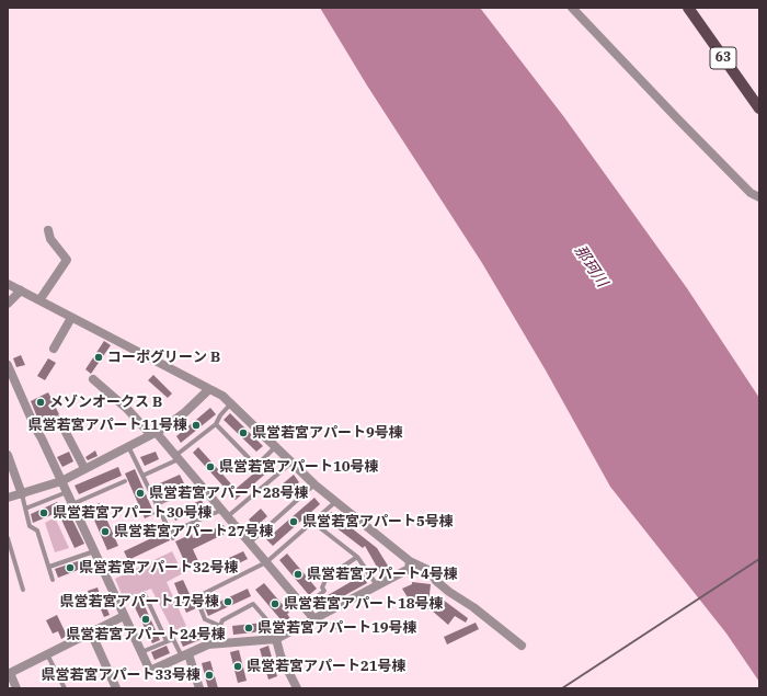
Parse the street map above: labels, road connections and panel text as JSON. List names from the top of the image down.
{
  "streets": {
    "main road": ["63"]
  },
  "water": ["那珂川"],
  "places": [
    "コーポグリーン B",
    "メゾンオークス B",
    "県営若宮アパート11号棟",
    "県営若宮アパート9号棟",
    "県営若宮アパート10号棟",
    "県営若宮アパート28号棟",
    "県営若宮アパート30号棟",
    "県営若宮アパート5号棟",
    "県営若宮アパート27号棟",
    "県営若宮アパート32号棟",
    "県営若宮アパート4号棟",
    "県営若宮アパート17号棟",
    "県営若宮アパート18号棟",
    "県営若宮アパート24号棟",
    "県営若宮アパート19号棟",
    "県営若宮アパート21号棟",
    "県営若宮アパート33号棟"
  ]
}
